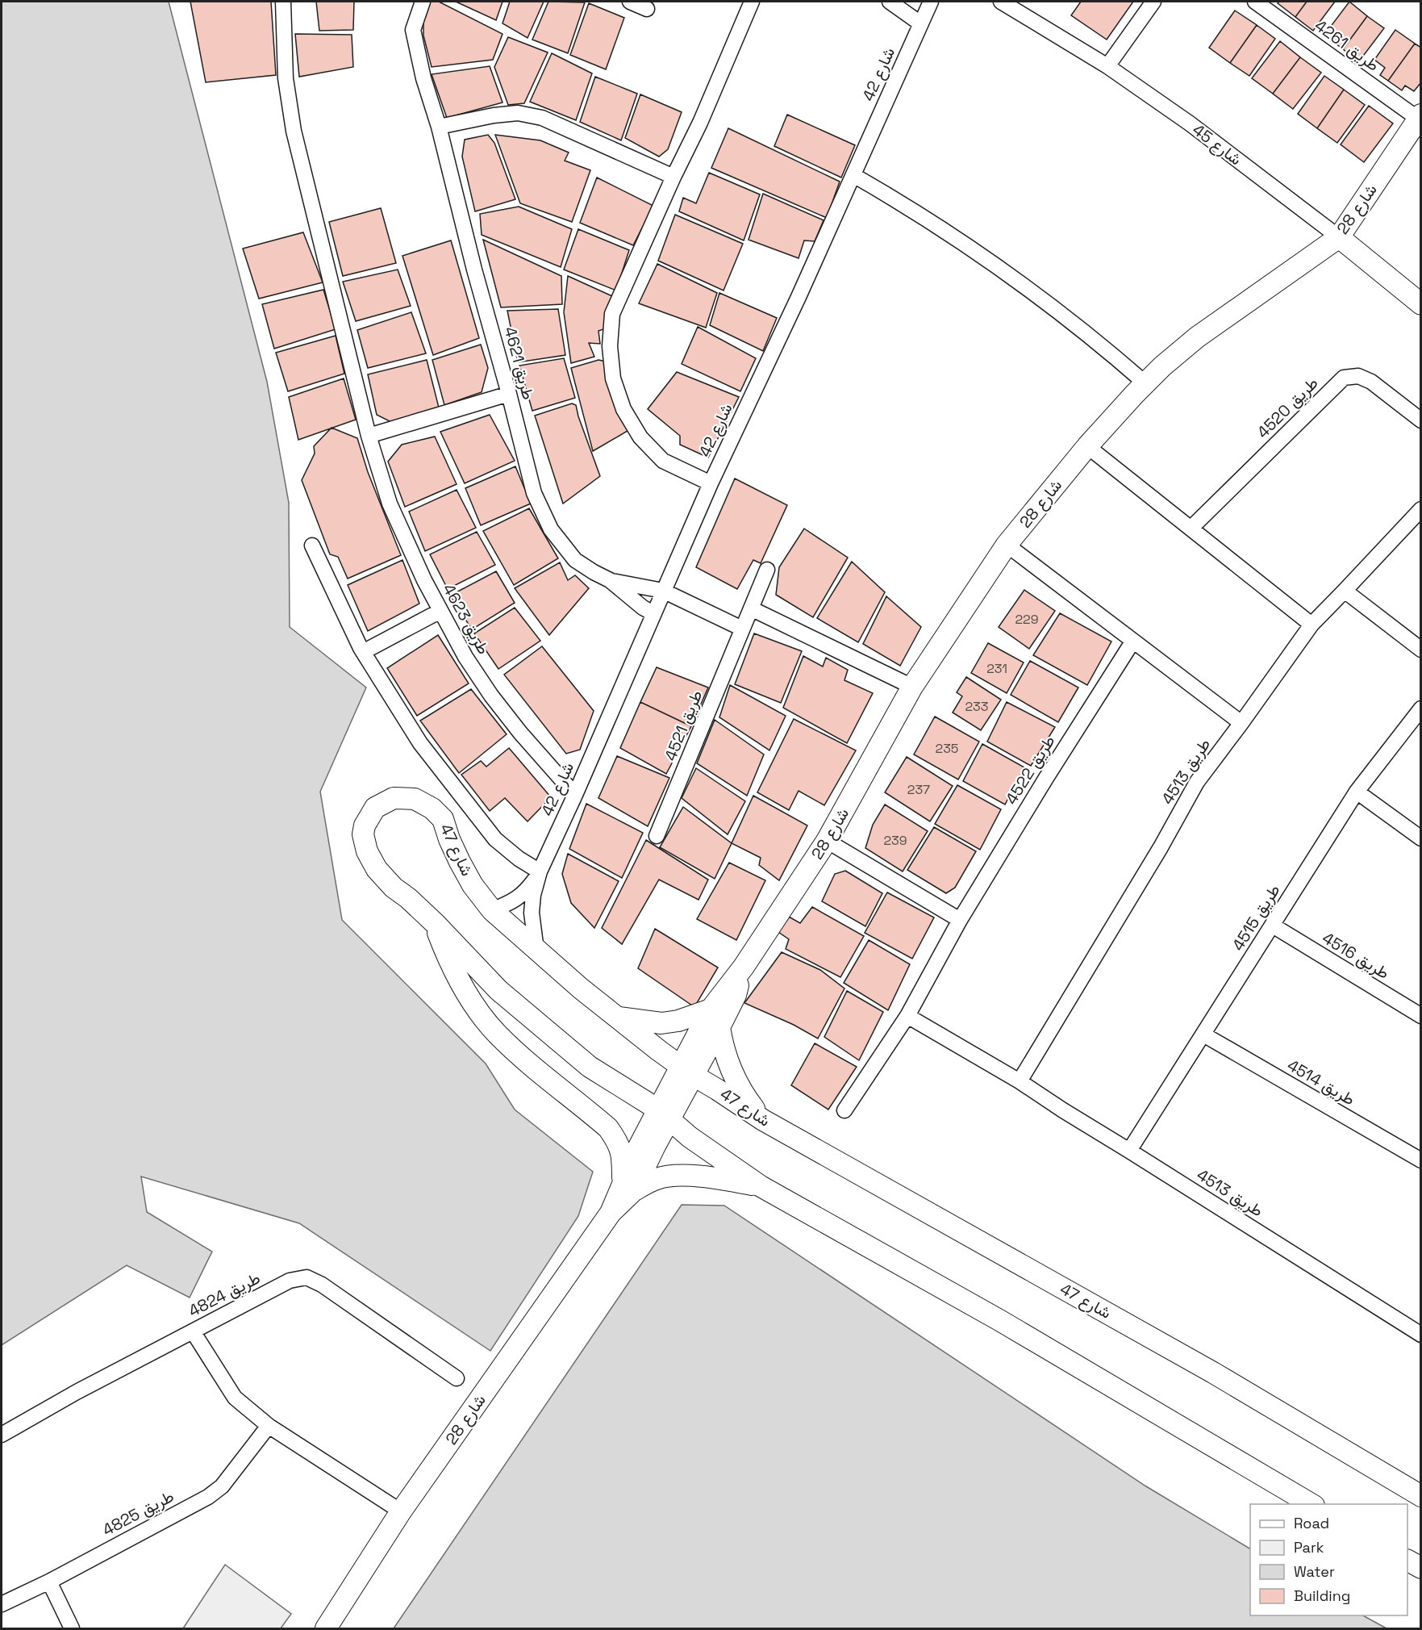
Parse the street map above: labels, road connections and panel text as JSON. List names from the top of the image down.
{
  "streets": {
    "street": [
      "طريق 4261",
      "شارع 42",
      "شارع 45",
      "شارع 28",
      "طريق 4621",
      "طريق 4520",
      "طريق 4623",
      "طريق 4521",
      "طريق 4522",
      "طريق 4513",
      "شارع 47",
      "طريق 4515",
      "طريق 4516",
      "طريق 4514",
      "طريق 4824",
      "طريق 4825"
    ]
  },
  "crossings": [
    ["طريق 4261", "شارع 28"],
    ["شارع 42", "طريق 4621"],
    ["شارع 42", "طريق 4623"],
    ["شارع 42", "شارع 47"],
    ["شارع 45", "شارع 28"],
    ["شارع 28", "شارع 47"],
    ["طريق 4522", "طريق 4513"],
    ["طريق 4513", "طريق 4515"],
    ["طريق 4515", "طريق 4516"],
    ["طريق 4515", "طريق 4514"]
  ],
  "house_numbers": [
    "229",
    "231",
    "233",
    "235",
    "237",
    "239"
  ],
  "legend": [
    "Road",
    "Park",
    "Water",
    "Building"
  ]
}
